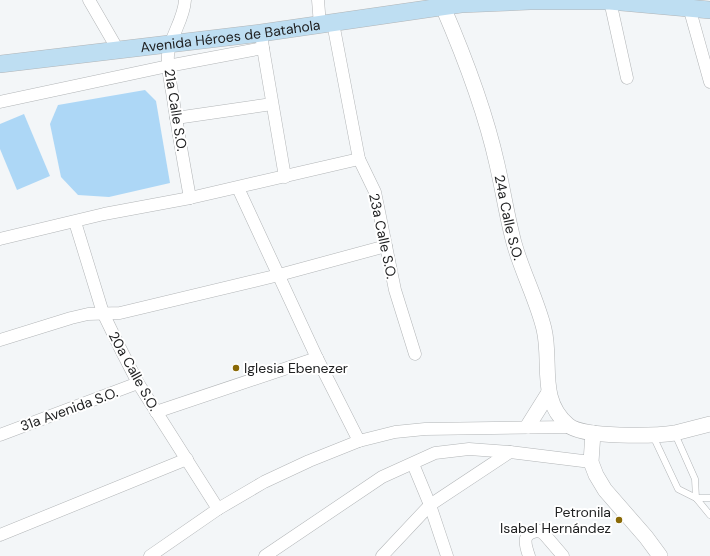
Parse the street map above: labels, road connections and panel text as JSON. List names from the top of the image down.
{
  "streets": {
    "main road": ["Avenida Héroes de Batahola"],
    "street": [
      "21a Calle S.O.",
      "24a Calle S.O.",
      "23a Calle S.O.",
      "20a Calle S.O.",
      "31a Avenida S.O."
    ]
  },
  "crossings": [
    ["Avenida Héroes de Batahola", "21a Calle S.O."],
    ["Avenida Héroes de Batahola", "24a Calle S.O."],
    ["Avenida Héroes de Batahola", "23a Calle S.O."],
    ["20a Calle S.O.", "31a Avenida S.O."]
  ],
  "places": ["Iglesia Ebenezer", "Petronila Isabel Hernández"]
}
